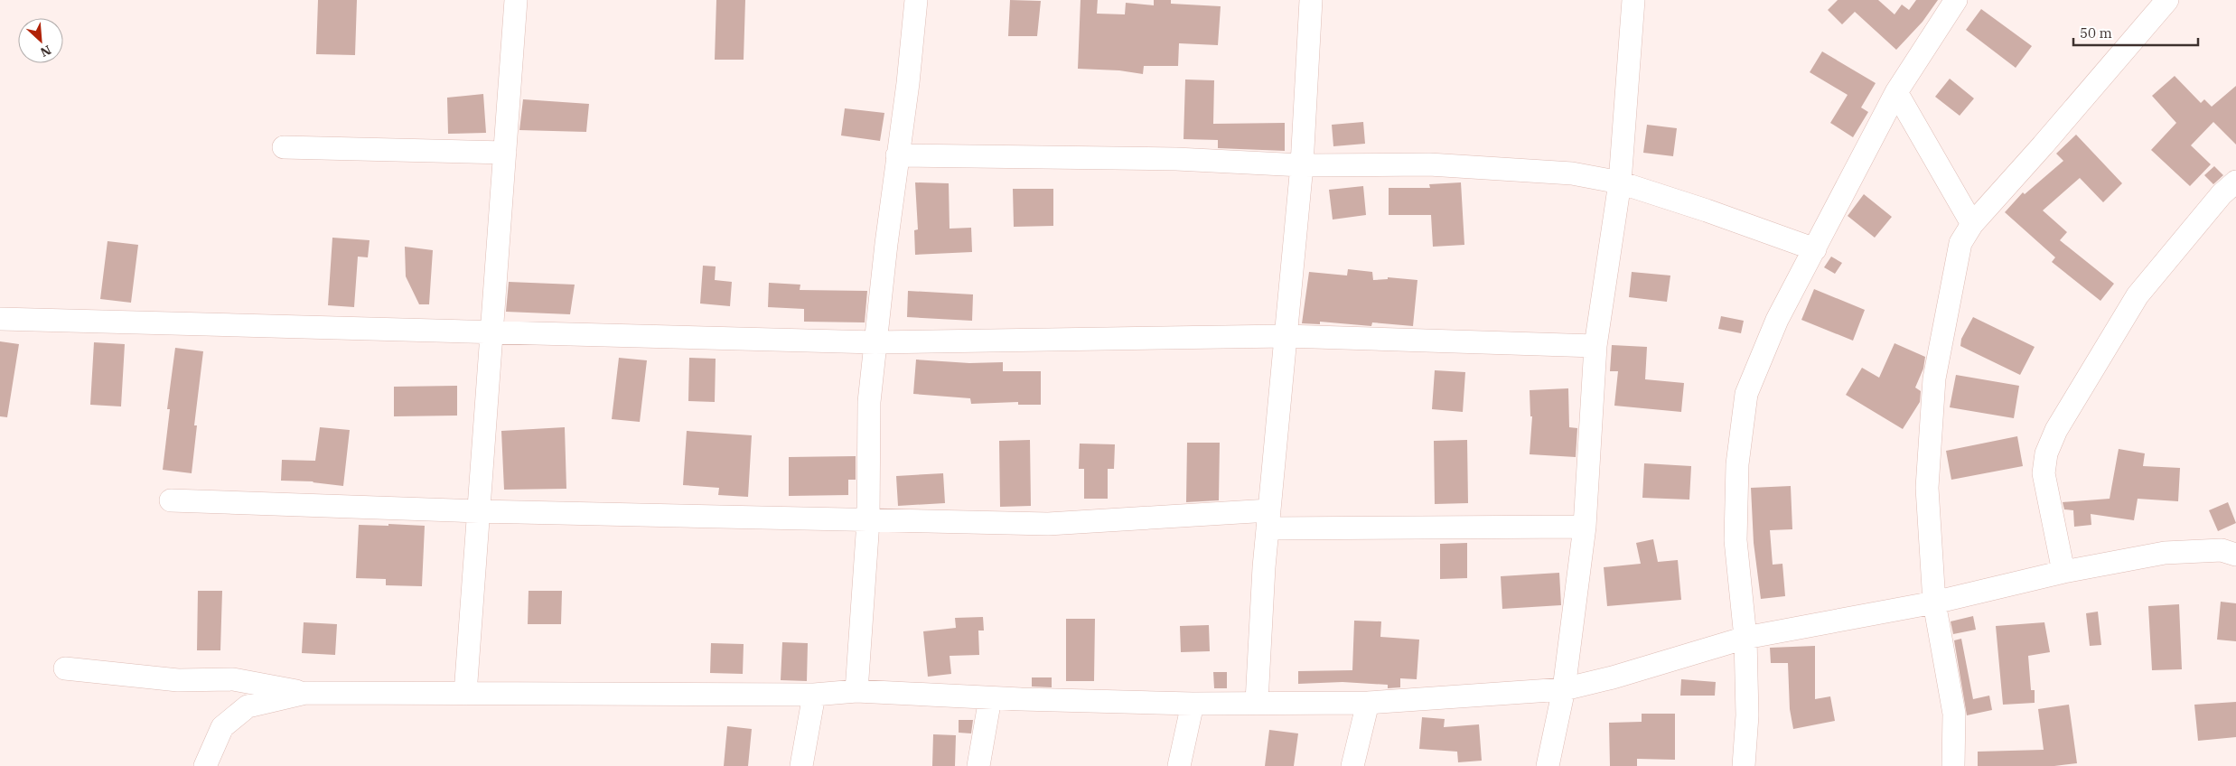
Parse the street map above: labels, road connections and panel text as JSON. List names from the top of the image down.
{
  "scale_bar": "50 m",
  "north": "bottom right"
}
